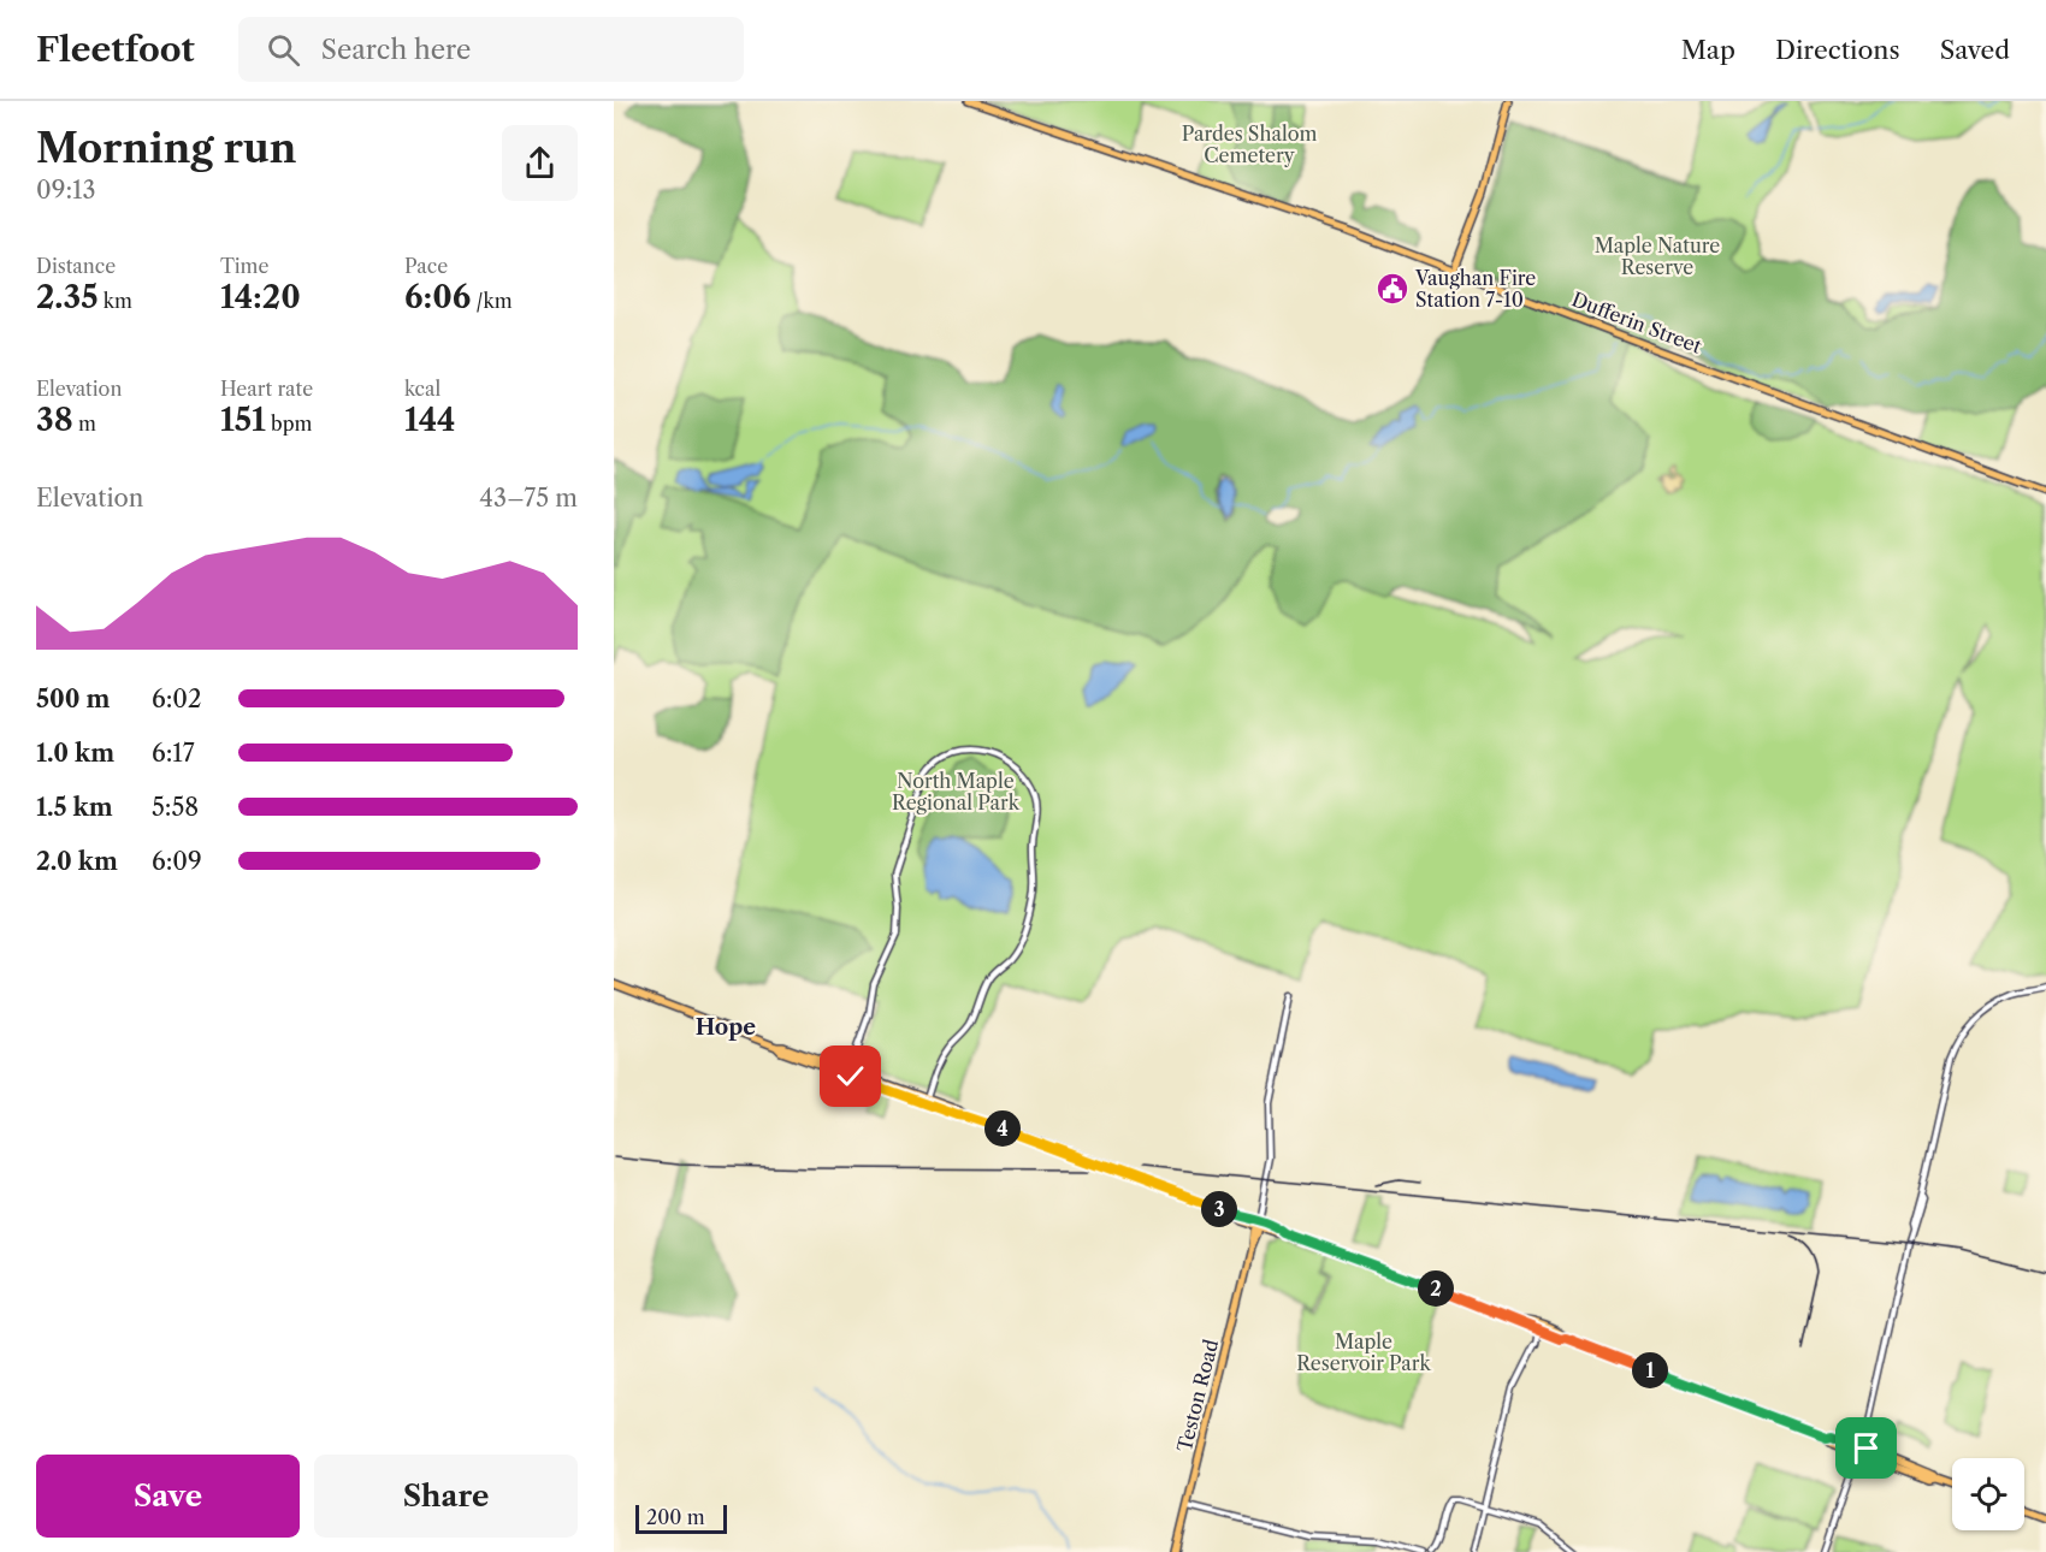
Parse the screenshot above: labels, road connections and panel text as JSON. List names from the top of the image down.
{
  "streets": {
    "main road": ["Dufferin Street", "Teston Road"]
  },
  "districts": ["Hope"],
  "parks": [
    "Pardes Shalom Cemetery",
    "Maple Nature Reserve",
    "North Maple Regional Park",
    "Maple Reservoir Park"
  ],
  "places": {
    "public building": ["Vaughan Fire Station 7-10"]
  },
  "scale_bar": "200 m",
  "page": {
    "header": "Fleetfoot",
    "search": "Search here",
    "nav": ["Map", "Directions", "Saved"],
    "heading": ["Morning run", "09:13"],
    "stats": [
      ["Distance", "2.35 km"],
      ["Time", "14:20"],
      ["Pace", "6:06 /km"],
      ["Elevation", "38 m"],
      ["Heart rate", "151 bpm"],
      ["kcal", "144"]
    ],
    "chart": ["Elevation", "43–75 m"],
    "list": [
      {
        "name": "500 m",
        "note": "6:02"
      },
      {
        "name": "1.0 km",
        "note": "6:17"
      },
      {
        "name": "1.5 km",
        "note": "5:58"
      },
      {
        "name": "2.0 km",
        "note": "6:09"
      }
    ],
    "pins": [
      "4",
      "3",
      "2",
      "1"
    ],
    "buttons": ["Save", "Share"],
    "scale": "200 m"
  }
}
